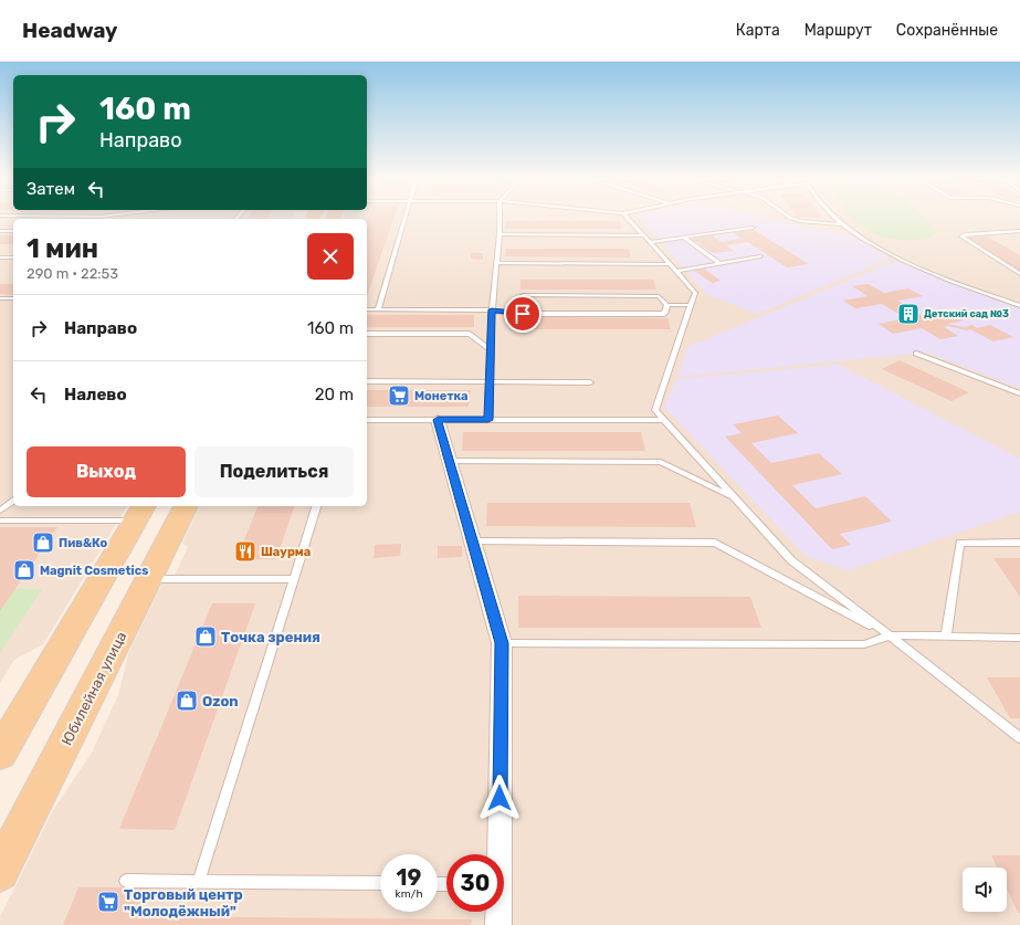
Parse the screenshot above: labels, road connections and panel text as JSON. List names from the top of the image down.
{
  "streets": {
    "main road": ["Юбилейная улица"]
  },
  "places": {
    "building": ["Детский сад №3"],
    "supermarket": ["Монетка", "Торговый центр \"Молодёжный\""],
    "shop": [
      "Пив&Ко",
      "Magnit Cosmetics",
      "Точка зрения",
      "Ozon"
    ],
    "restaurant": ["Шаурма"]
  },
  "page": {
    "header": "Headway",
    "nav": ["Карта", "Маршрут", "Сохранённые"],
    "turn": ["160 m", "Направо"],
    "then": "Затем",
    "heading": ["1 мин", "290 m · 22:53"],
    "list": [
      {
        "name": "Направо",
        "value": "160 m"
      },
      {
        "name": "Налево",
        "value": "20 m"
      }
    ],
    "buttons": ["Выход", "Поделиться"],
    "speed": "19 km/h",
    "limit": "30"
  }
}
